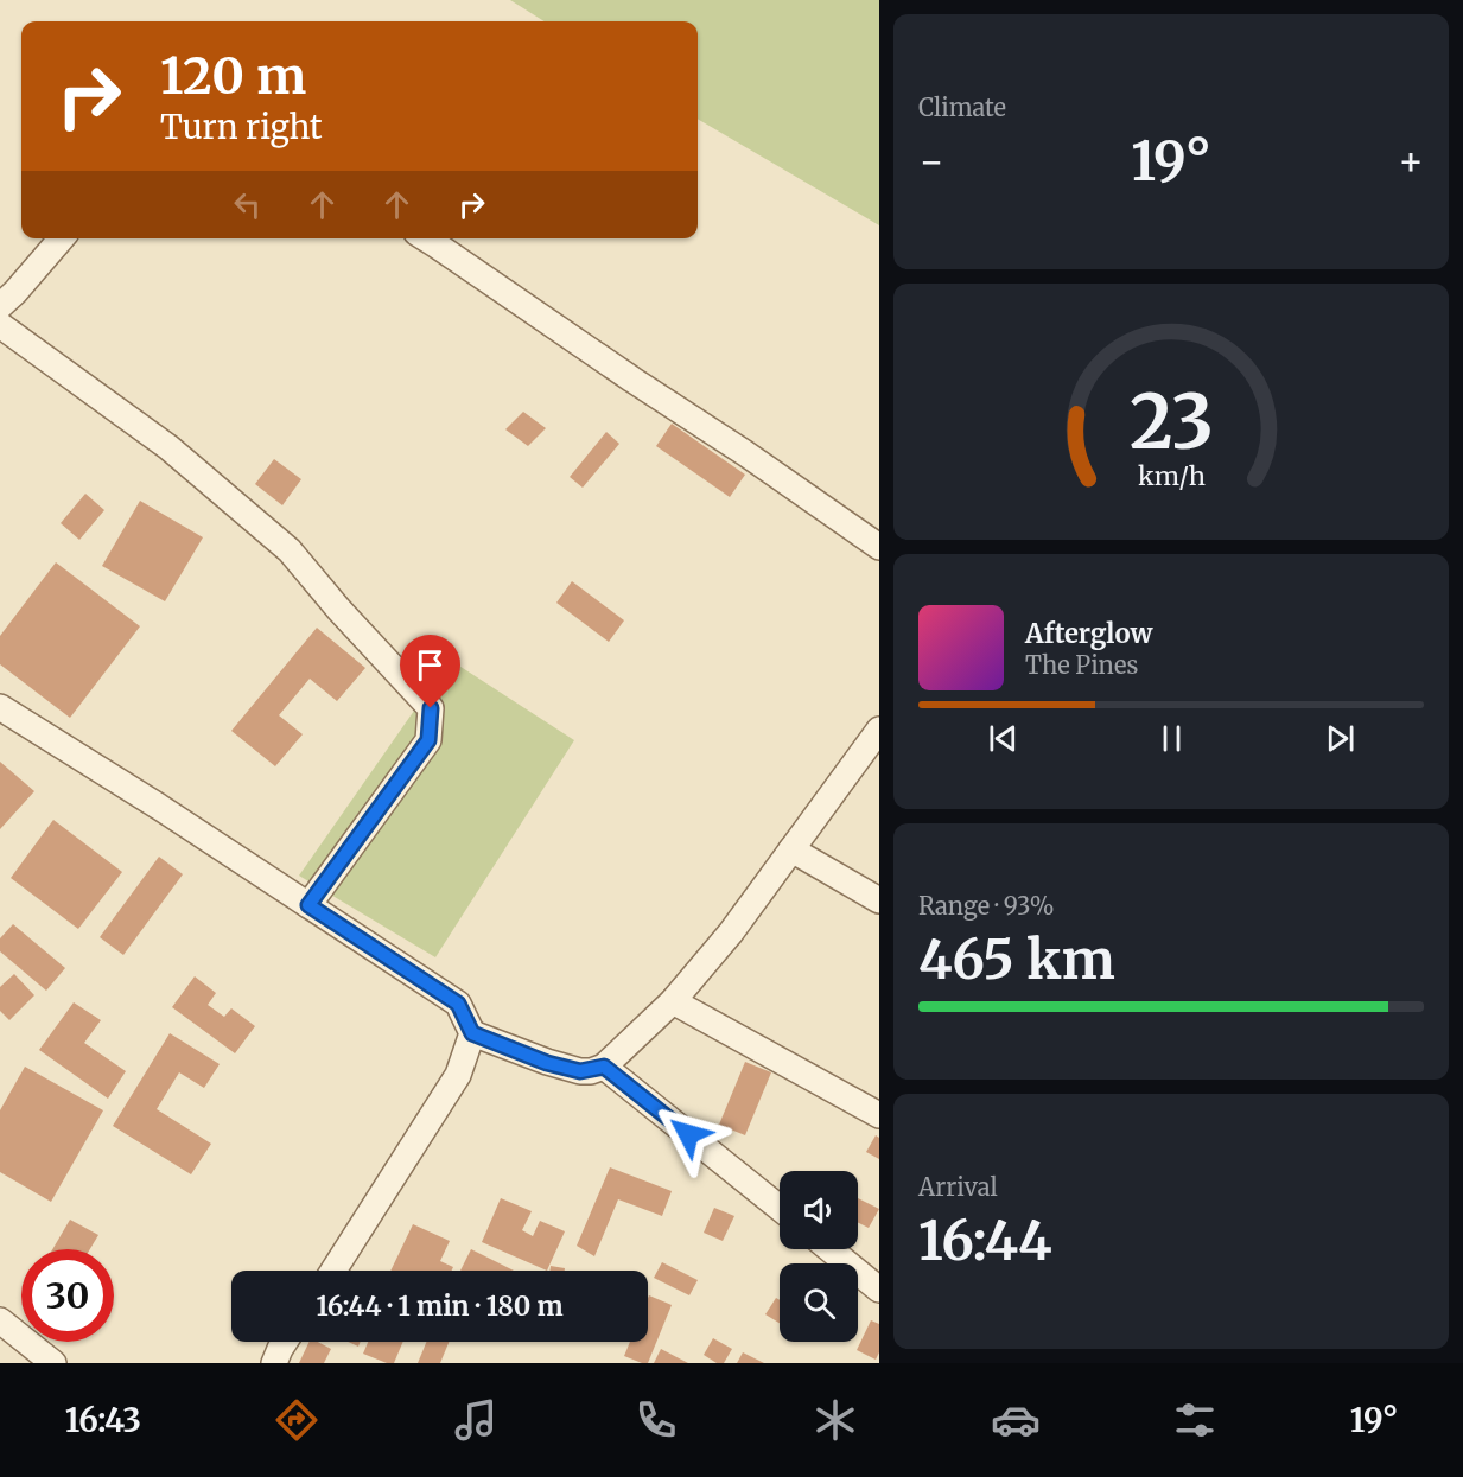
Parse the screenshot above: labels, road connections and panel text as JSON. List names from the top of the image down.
{
  "page": {
    "tile": [
      "Climate",
      ["Range · 93%", "465 km"],
      ["Arrival", "16:44"]
    ],
    "turn": ["120 m", "Turn right"],
    "heat": ["−", "19°", "+"],
    "song": ["Afterglow", "The Pines"],
    "limit": "30",
    "trip": "16:44 · 1 min · 180 m",
    "tabs": ["16:43", "19°"],
    "gauge": ["23", "km/h"]
  }
}
